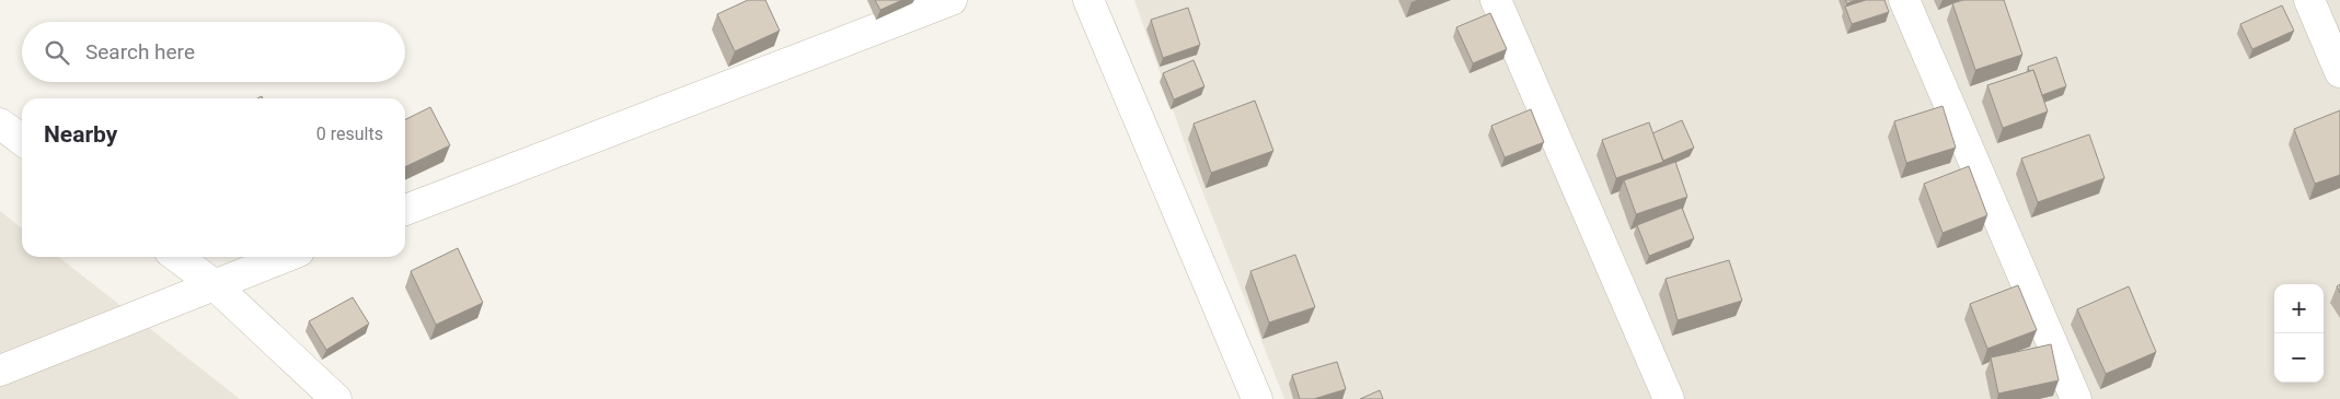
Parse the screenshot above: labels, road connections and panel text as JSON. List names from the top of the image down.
{
  "page": {
    "search": "Search here",
    "heading": ["Nearby", "0 results"],
    "map_buttons": ["+", "−"]
  }
}
